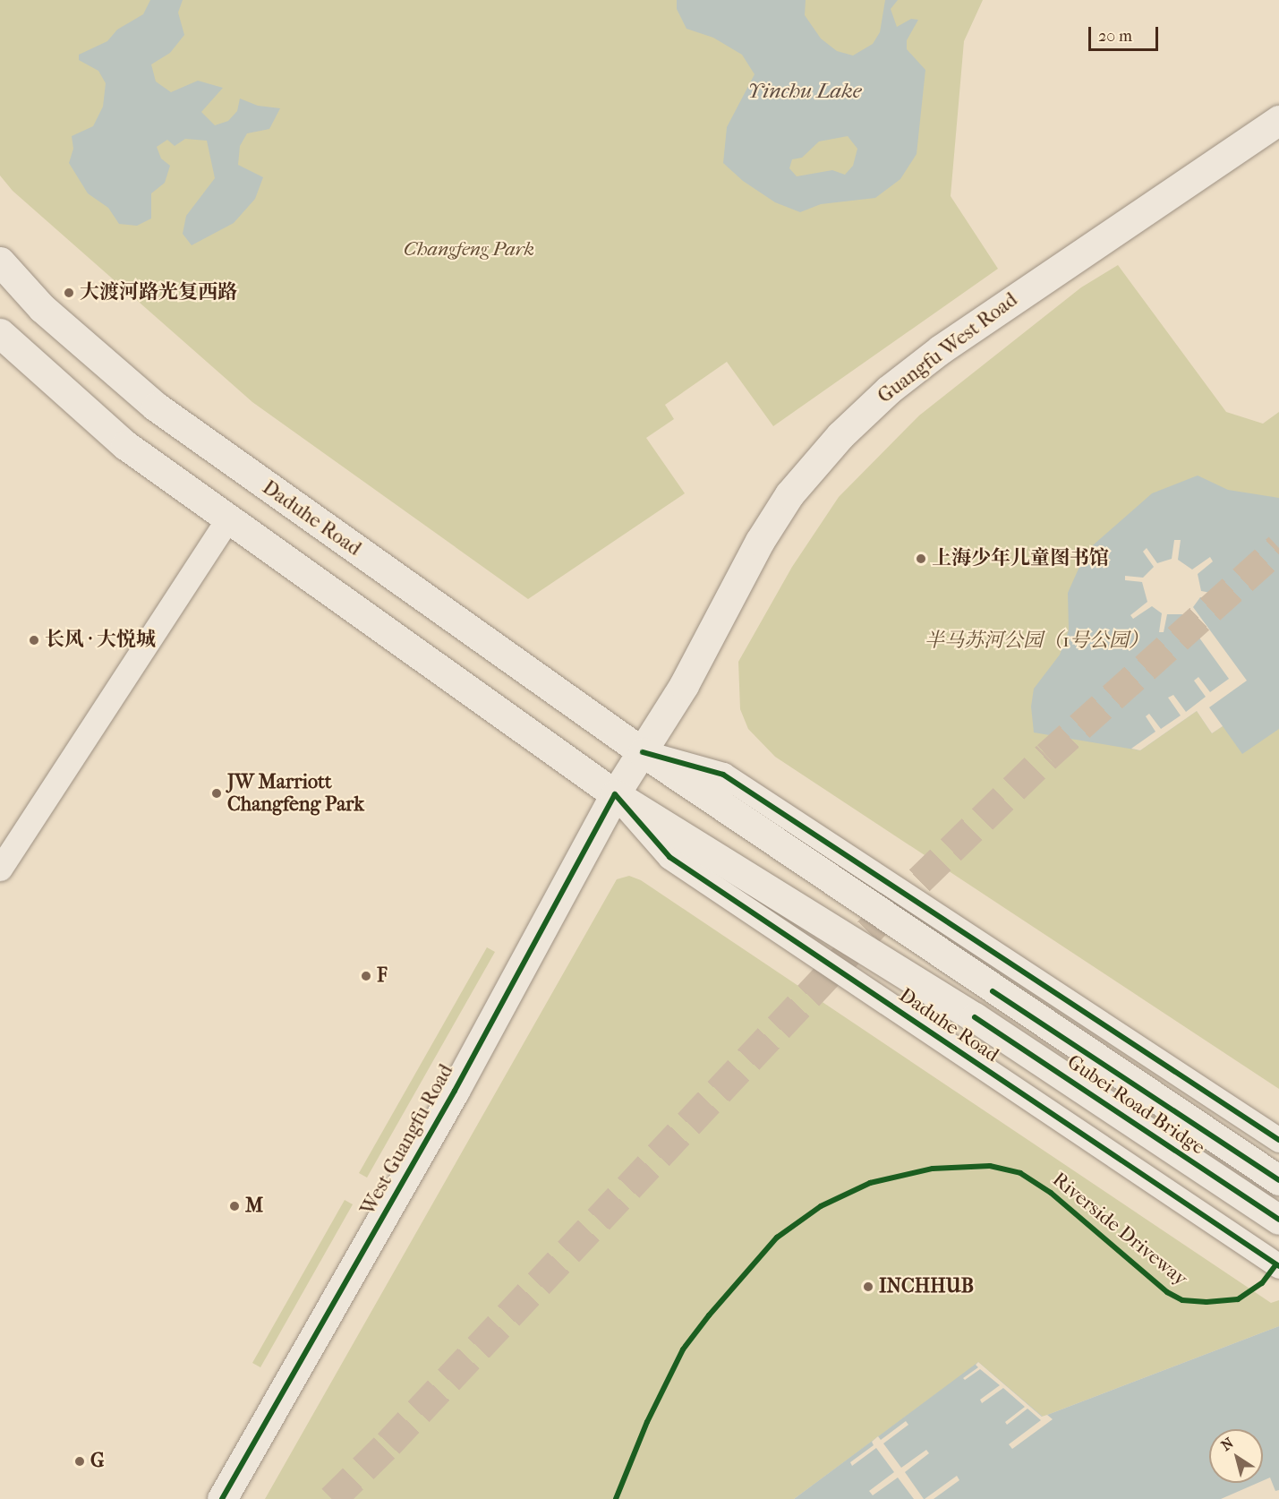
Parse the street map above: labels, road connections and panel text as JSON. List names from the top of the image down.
{
  "streets": {
    "main road": [
      "Guangfu West Road",
      "Daduhe Road",
      "Gubei Road Bridge",
      "West Guangfu Road"
    ],
    "cycle path": ["Riverside Driveway"]
  },
  "crossings": [
    ["Guangfu West Road", "Daduhe Road"],
    ["Guangfu West Road", "West Guangfu Road"],
    ["Daduhe Road", "Gubei Road Bridge"],
    ["Daduhe Road", "West Guangfu Road"]
  ],
  "water": ["Yinchu Lake"],
  "parks": ["Changfeng Park", "半马苏河公园（1号公园）"],
  "places": [
    "大渡河路光复西路",
    "上海少年儿童图书馆",
    "长风 · 大悦城",
    "JW Marriott Changfeng Park",
    "F",
    "M",
    "INCHHUB",
    "G"
  ],
  "scale_bar": "20 m",
  "north": "top left"
}
